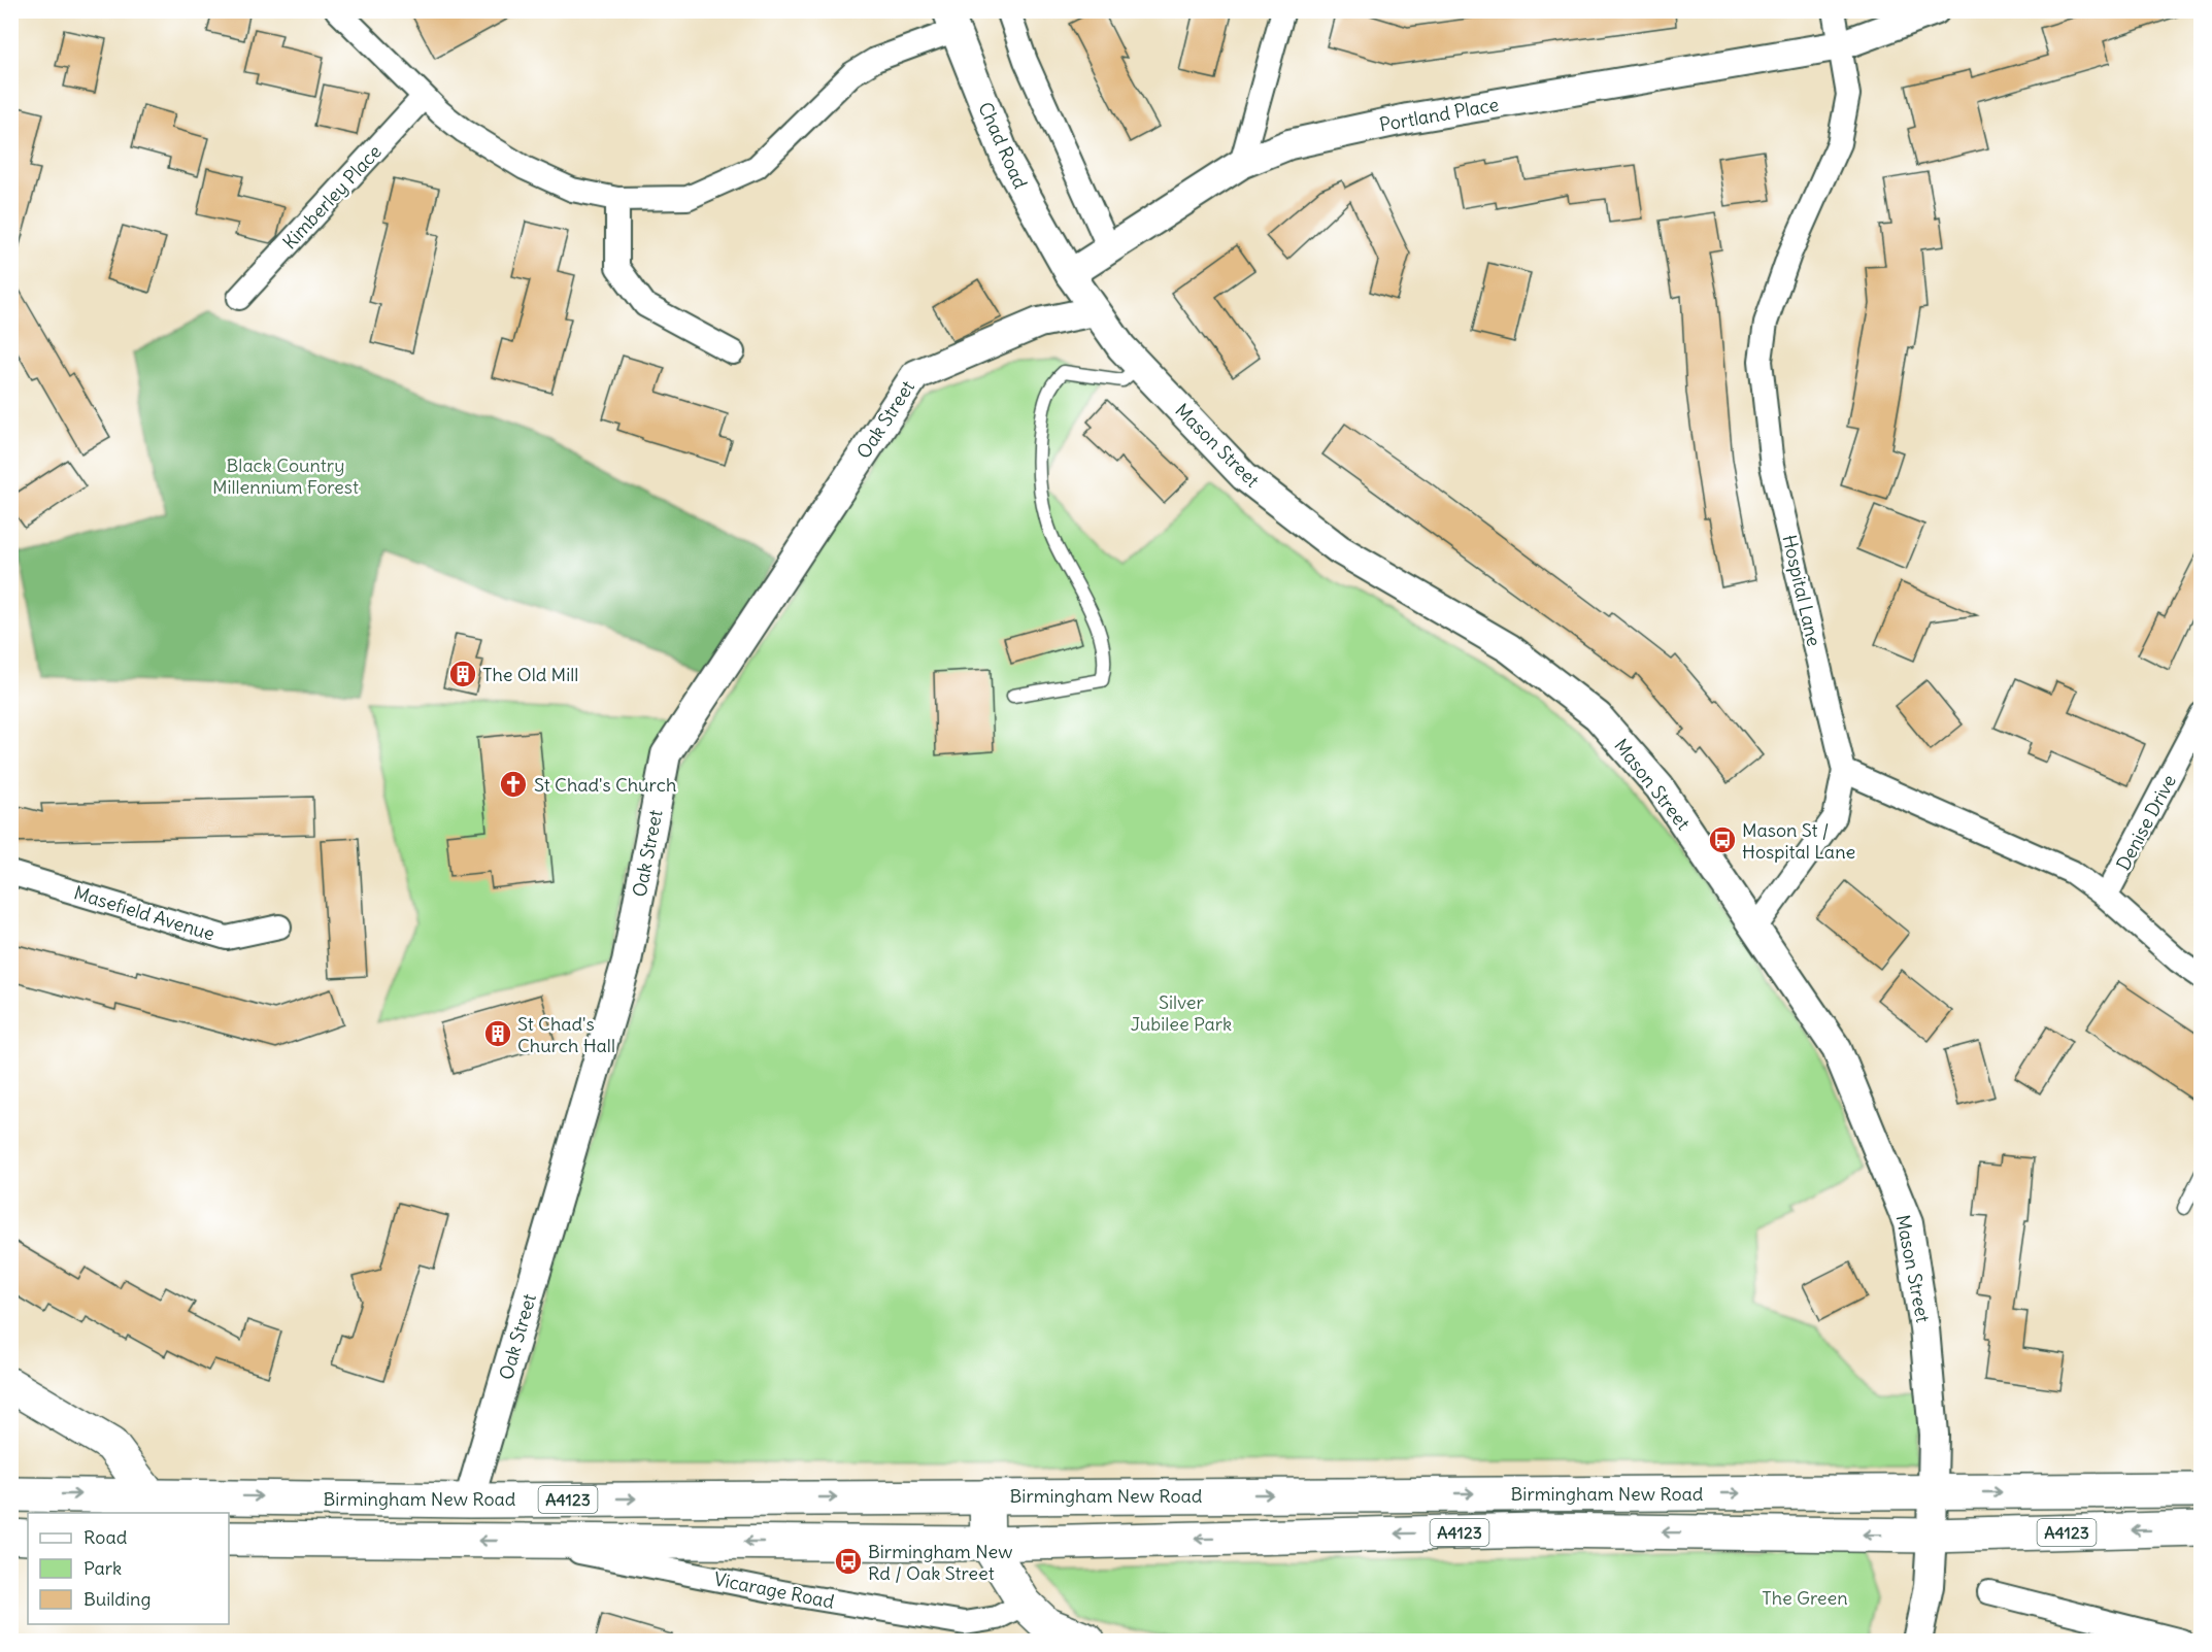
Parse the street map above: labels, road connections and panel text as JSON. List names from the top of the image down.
{
  "streets": {
    "main road": ["Birmingham New Road", "A4123"],
    "street": [
      "Portland Place",
      "Chad Road",
      "Kimberley Place",
      "Oak Street",
      "Mason Street",
      "Hospital Lane",
      "Denise Drive",
      "Masefield Avenue",
      "Vicarage Road"
    ]
  },
  "crossings": [
    ["Portland Place", "Chad Road"],
    ["Portland Place", "Mason Street"],
    ["Portland Place", "Hospital Lane"],
    ["Chad Road", "Mason Street"],
    ["Oak Street", "Mason Street"],
    ["Oak Street", "Birmingham New Road"],
    ["Mason Street", "Birmingham New Road"],
    ["Birmingham New Road", "Vicarage Road"]
  ],
  "parks": ["Black Country Millennium Forest", "Silver Jubilee Park", "The Green"],
  "places": {
    "building": ["The Old Mill", "St Chad's Church Hall"],
    "church": ["St Chad's Church"],
    "bus stop": ["Mason St / Hospital Lane", "Birmingham New Rd / Oak Street"]
  },
  "legend": ["Road", "Park", "Building"]
}
